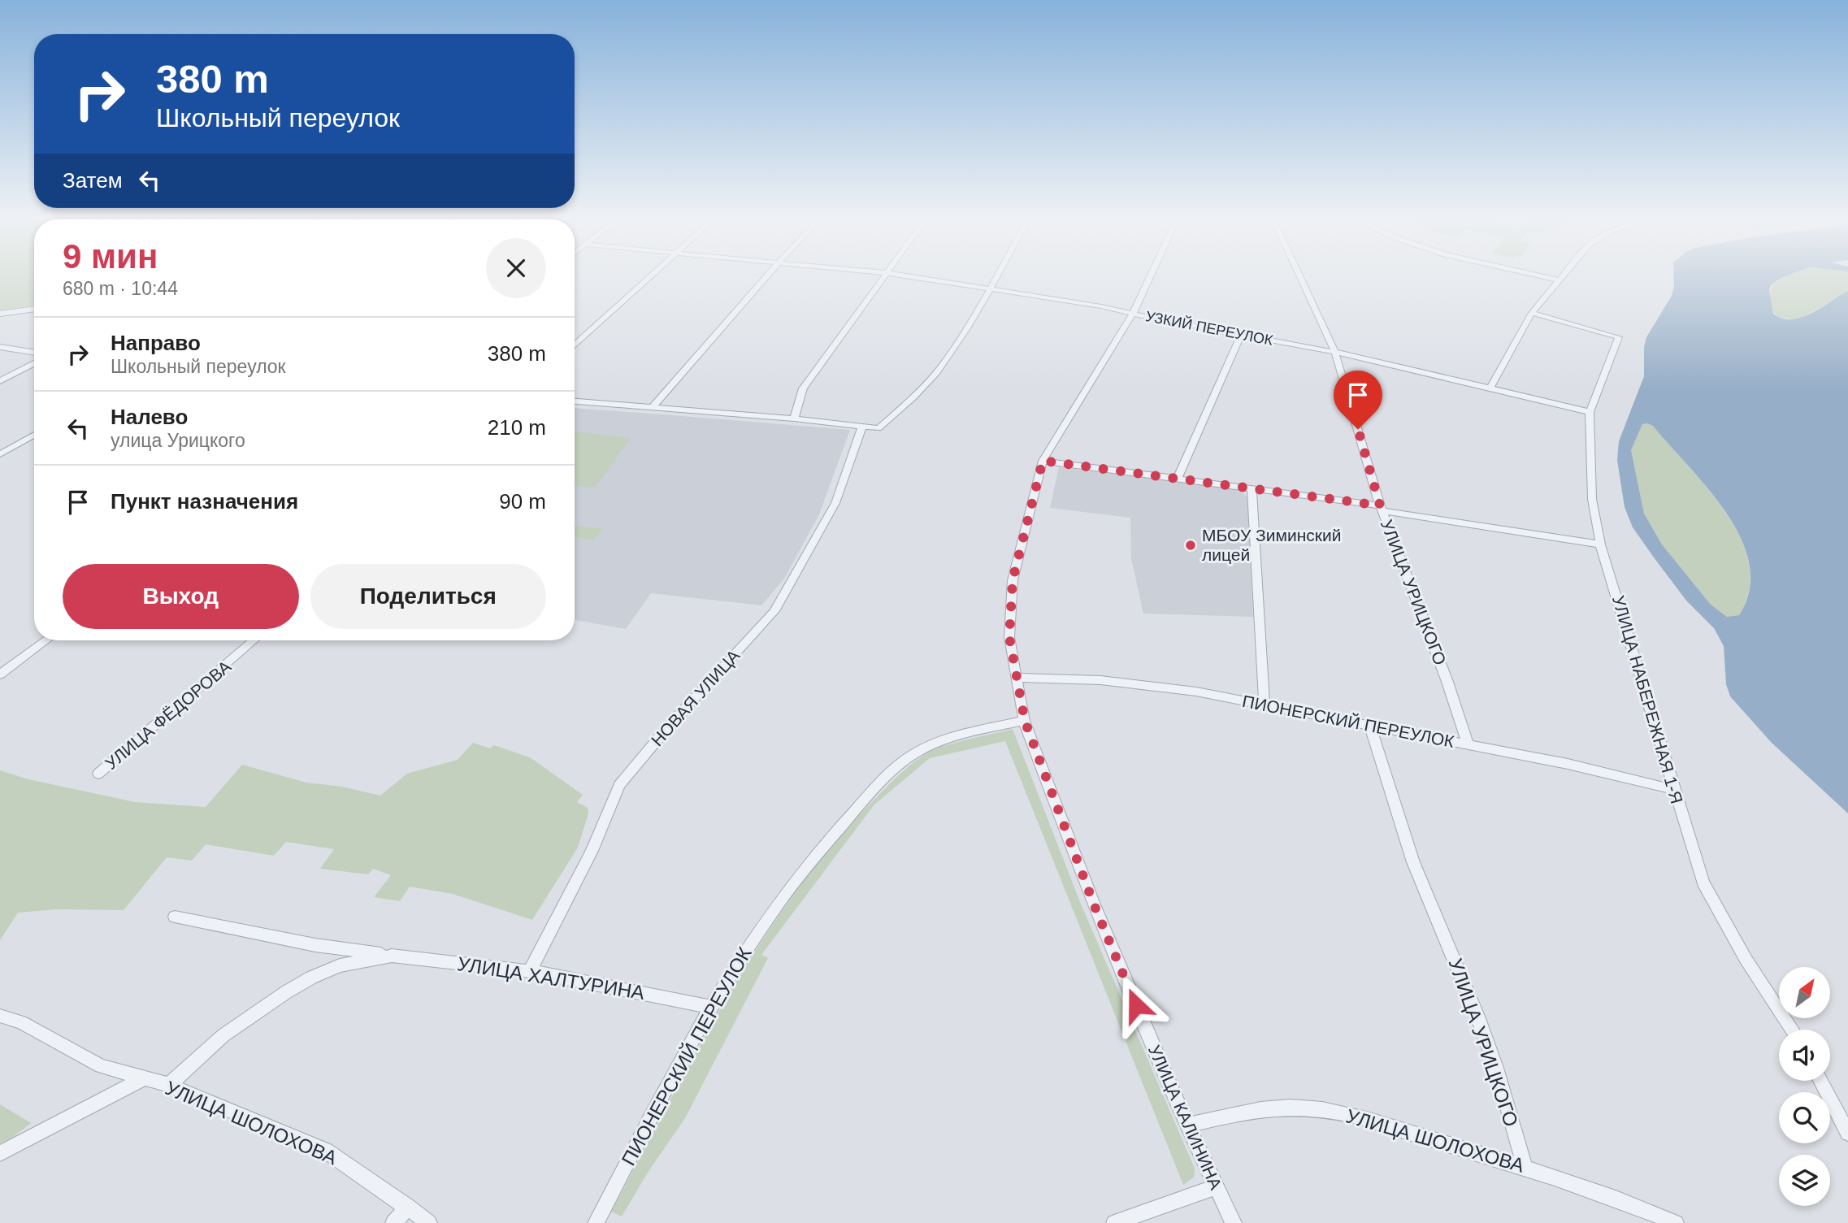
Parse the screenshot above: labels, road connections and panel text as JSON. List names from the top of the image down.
{
  "streets": {
    "street": [
      "УЗКИЙ ПЕРЕУЛОК",
      "УЛИЦА УРИЦКОГО",
      "НОВАЯ УЛИЦА",
      "УЛИЦА НАБЕРЕЖНАЯ 1-Я",
      "УЛИЦА ФЁДОРОВА",
      "ПИОНЕРСКИЙ ПЕРЕУЛОК",
      "УЛИЦА ХАЛТУРИНА",
      "УЛИЦА КАЛИНИНА",
      "УЛИЦА ШОЛОХОВА"
    ]
  },
  "crossings": [
    ["УЗКИЙ ПЕРЕУЛОК", "УЛИЦА УРИЦКОГО"],
    ["УЗКИЙ ПЕРЕУЛОК", "УЛИЦА НАБЕРЕЖНАЯ 1-Я"],
    ["УЗКИЙ ПЕРЕУЛОК", "УЛИЦА КАЛИНИНА"],
    ["УЛИЦА УРИЦКОГО", "ПИОНЕРСКИЙ ПЕРЕУЛОК"],
    ["УЛИЦА УРИЦКОГО", "УЛИЦА ШОЛОХОВА"],
    ["НОВАЯ УЛИЦА", "УЛИЦА ХАЛТУРИНА"],
    ["УЛИЦА НАБЕРЕЖНАЯ 1-Я", "ПИОНЕРСКИЙ ПЕРЕУЛОК"],
    ["ПИОНЕРСКИЙ ПЕРЕУЛОК", "УЛИЦА ХАЛТУРИНА"],
    ["ПИОНЕРСКИЙ ПЕРЕУЛОК", "УЛИЦА КАЛИНИНА"],
    ["УЛИЦА ХАЛТУРИНА", "УЛИЦА ШОЛОХОВА"],
    ["УЛИЦА КАЛИНИНА", "УЛИЦА ШОЛОХОВА"]
  ],
  "places": ["МБОУ Зиминский лицей"],
  "north": "top right",
  "page": {
    "turn": ["380 m", "Школьный переулок"],
    "then": "Затем",
    "heading": ["9 мин", "680 m · 10:44"],
    "list": [
      {
        "name": "Направо",
        "note": "Школьный переулок",
        "value": "380 m"
      },
      {
        "name": "Налево",
        "note": "улица Урицкого",
        "value": "210 m"
      },
      {
        "name": "Пункт назначения",
        "value": "90 m"
      }
    ],
    "buttons": ["Выход", "Поделиться"]
  }
}
